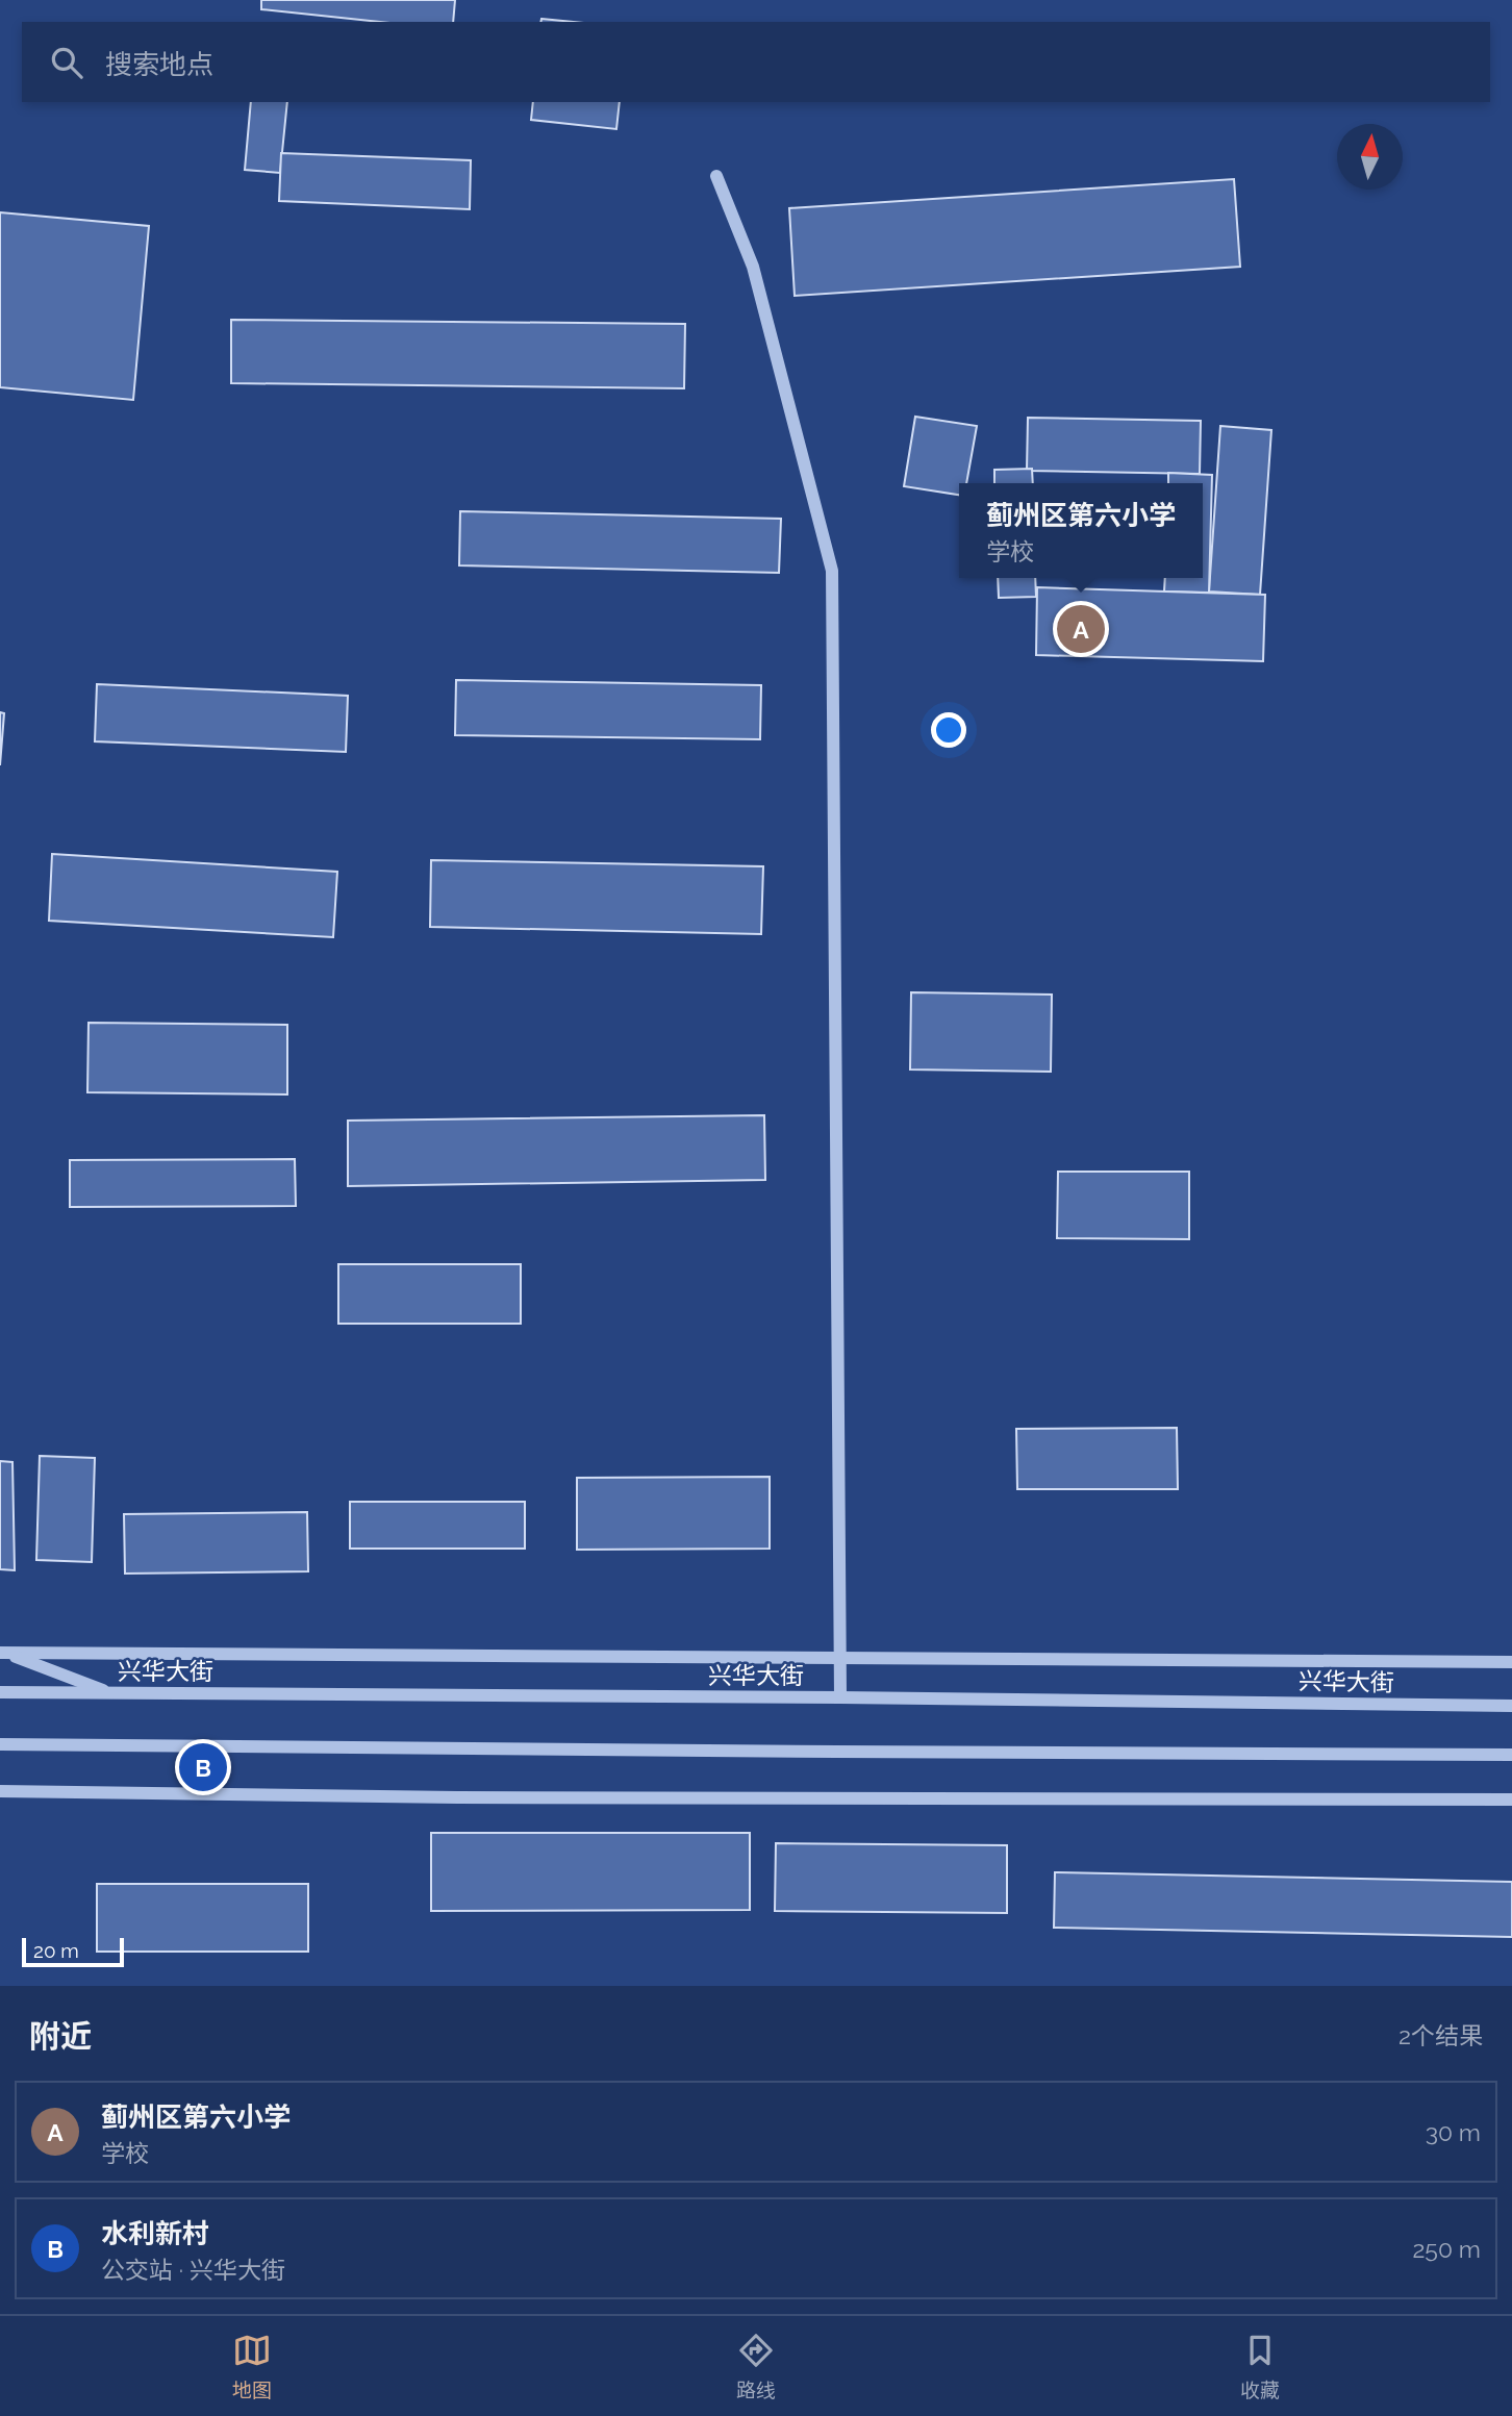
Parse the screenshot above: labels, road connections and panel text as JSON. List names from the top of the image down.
{
  "streets": {
    "street": ["兴华大街"]
  },
  "scale_bar": "20 m",
  "north": "top",
  "page": {
    "search": "搜索地点",
    "popup": ["蓟州区第六小学", "学校"],
    "pins": ["A", "B"],
    "scale": "20 m",
    "heading": ["附近", "2个结果"],
    "list": [
      {
        "mark": "A",
        "name": "蓟州区第六小学",
        "note": "学校",
        "value": "30 m"
      },
      {
        "mark": "B",
        "name": "水利新村",
        "note": "公交站 · 兴华大街",
        "value": "250 m"
      }
    ],
    "nav": ["地图", "路线", "收藏"]
  }
}
